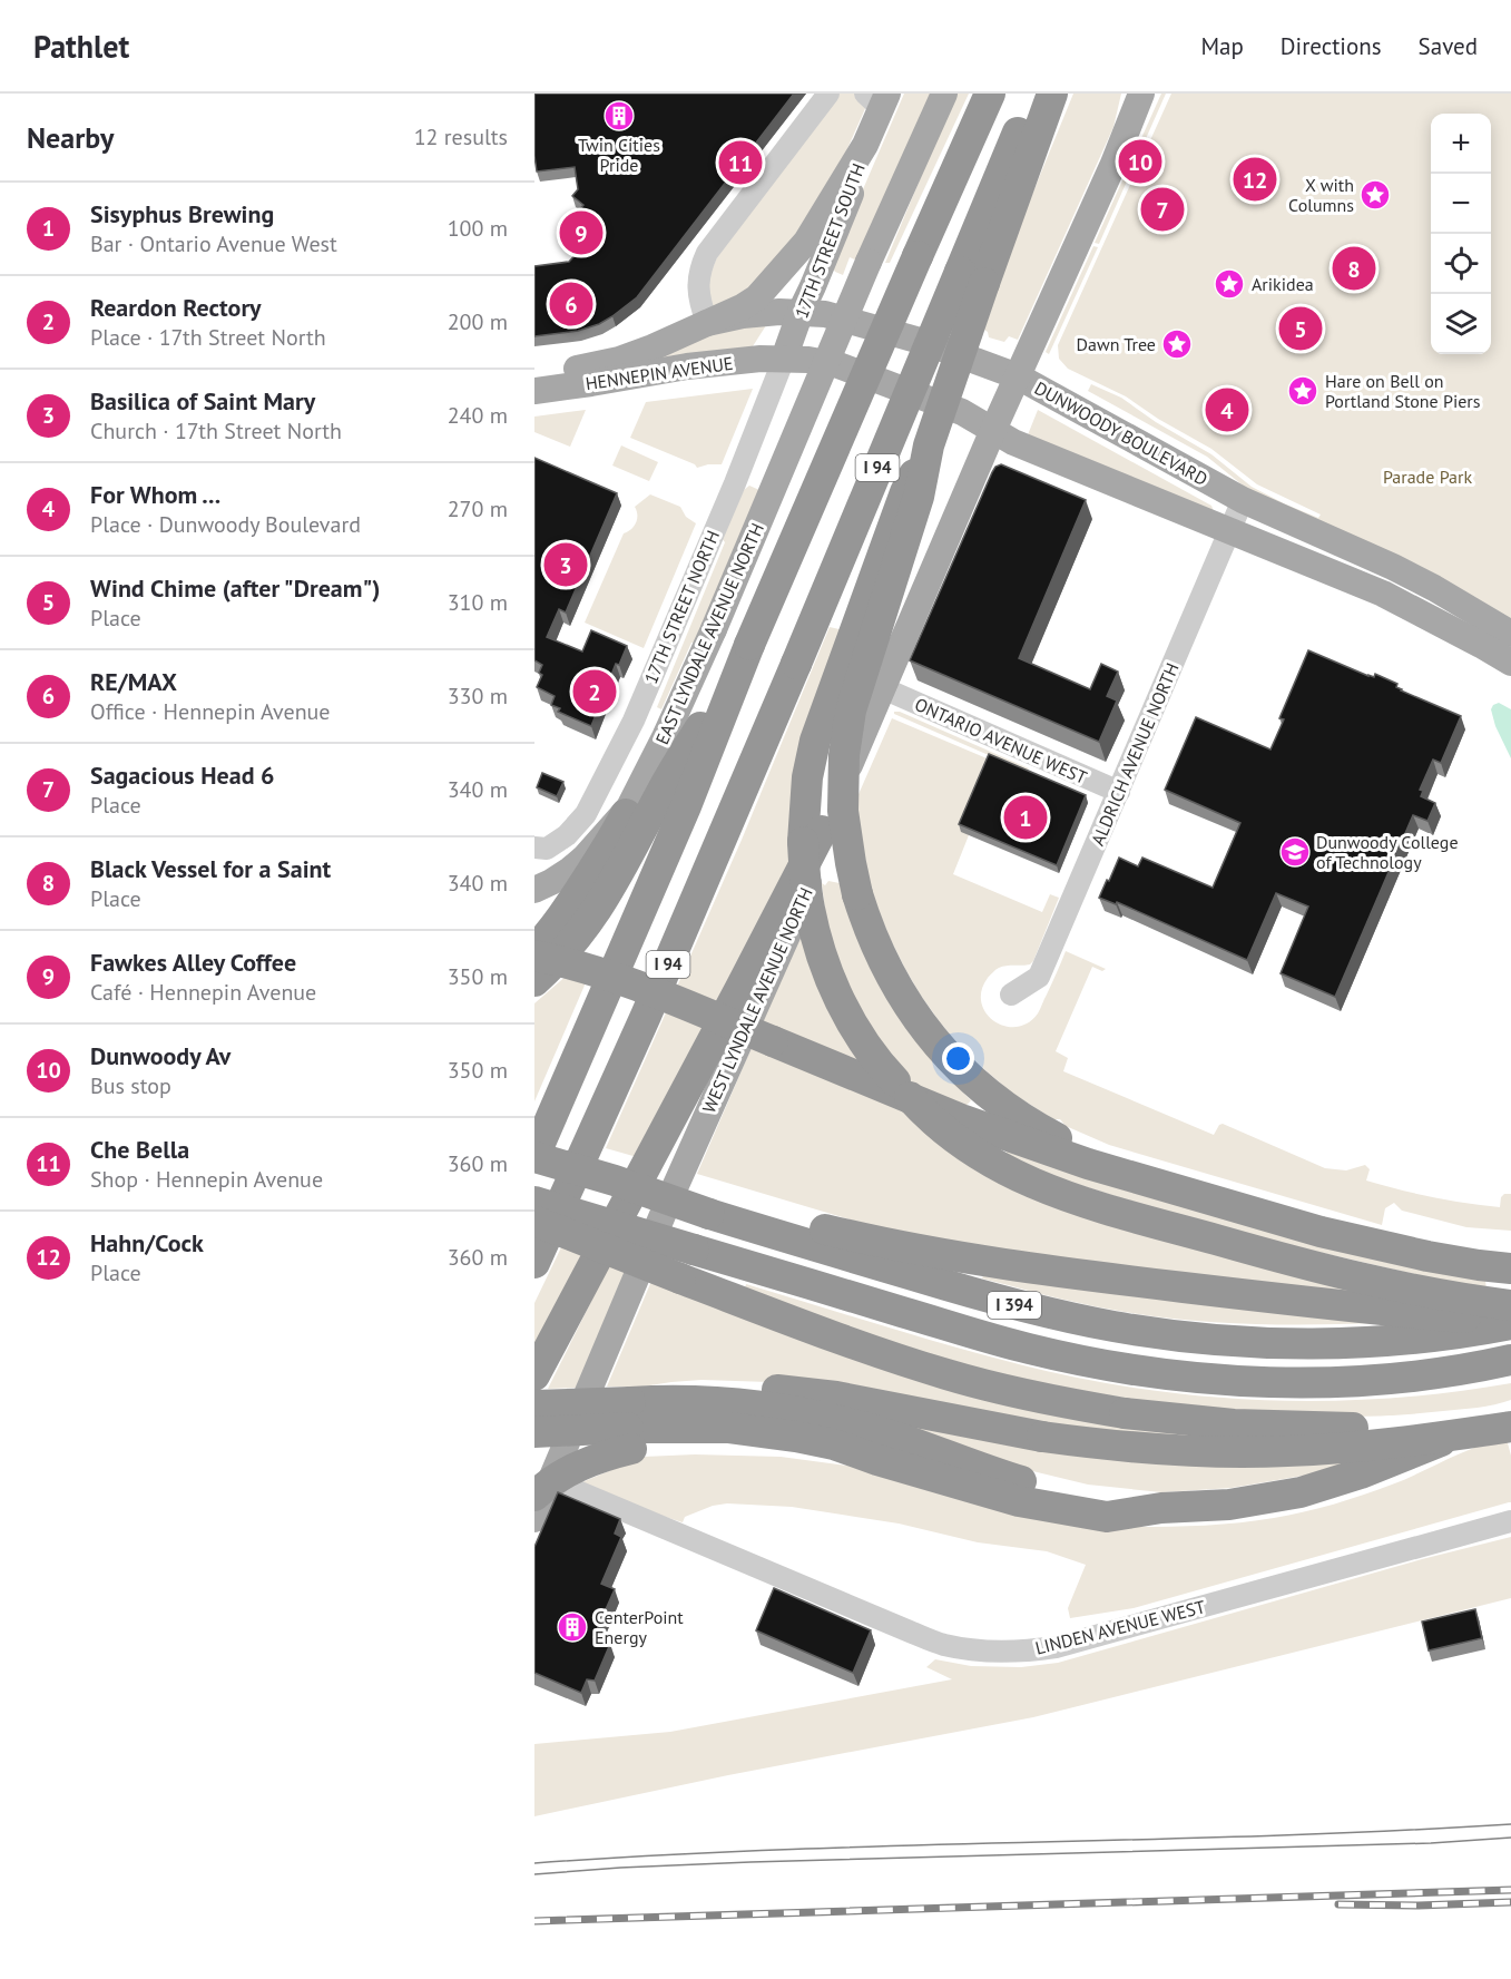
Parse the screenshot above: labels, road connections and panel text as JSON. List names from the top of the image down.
{
  "streets": {
    "highway": ["I 94", "I 394"],
    "main road": [
      "17TH STREET SOUTH",
      "HENNEPIN AVENUE",
      "DUNWOODY BOULEVARD",
      "EAST LYNDALE AVENUE NORTH",
      "WEST LYNDALE AVENUE NORTH"
    ],
    "street": [
      "17TH STREET NORTH",
      "ONTARIO AVENUE WEST",
      "ALDRICH AVENUE NORTH",
      "LINDEN AVENUE WEST"
    ]
  },
  "crossings": [
    ["17TH STREET SOUTH", "HENNEPIN AVENUE"],
    ["17TH STREET SOUTH", "DUNWOODY BOULEVARD"],
    ["17TH STREET SOUTH", "17TH STREET NORTH"],
    ["HENNEPIN AVENUE", "DUNWOODY BOULEVARD"],
    ["HENNEPIN AVENUE", "17TH STREET NORTH"],
    ["DUNWOODY BOULEVARD", "17TH STREET NORTH"],
    ["DUNWOODY BOULEVARD", "ALDRICH AVENUE NORTH"],
    ["DUNWOODY BOULEVARD", "WEST LYNDALE AVENUE NORTH"],
    ["I 94", "I 394"],
    ["ONTARIO AVENUE WEST", "ALDRICH AVENUE NORTH"],
    ["ONTARIO AVENUE WEST", "WEST LYNDALE AVENUE NORTH"],
    ["WEST LYNDALE AVENUE NORTH", "LINDEN AVENUE WEST"]
  ],
  "parks": ["Parade Park"],
  "places": {
    "building": ["Twin Cities Pride", "CenterPoint Energy"],
    "place": [
      "X with Columns",
      "Arikidea",
      "Dawn Tree",
      "Hare on Bell on Portland Stone Piers"
    ],
    "school or university": ["Dunwoody College of Technology"]
  },
  "page": {
    "header": "Pathlet",
    "nav": ["Map", "Directions", "Saved"],
    "heading": ["Nearby", "12 results"],
    "map_buttons": ["+", "−"],
    "pins": [
      "10",
      "11",
      "12",
      "7",
      "9",
      "8",
      "6",
      "5",
      "4",
      "3",
      "2",
      "1"
    ],
    "list": [
      {
        "mark": "1",
        "name": "Sisyphus Brewing",
        "note": "Bar · Ontario Avenue West",
        "value": "100 m"
      },
      {
        "mark": "2",
        "name": "Reardon Rectory",
        "note": "Place · 17th Street North",
        "value": "200 m"
      },
      {
        "mark": "3",
        "name": "Basilica of Saint Mary",
        "note": "Church · 17th Street North",
        "value": "240 m"
      },
      {
        "mark": "4",
        "name": "For Whom ...",
        "note": "Place · Dunwoody Boulevard",
        "value": "270 m"
      },
      {
        "mark": "5",
        "name": "Wind Chime (after \"Dream\")",
        "note": "Place",
        "value": "310 m"
      },
      {
        "mark": "6",
        "name": "RE/MAX",
        "note": "Office · Hennepin Avenue",
        "value": "330 m"
      },
      {
        "mark": "7",
        "name": "Sagacious Head 6",
        "note": "Place",
        "value": "340 m"
      },
      {
        "mark": "8",
        "name": "Black Vessel for a Saint",
        "note": "Place",
        "value": "340 m"
      },
      {
        "mark": "9",
        "name": "Fawkes Alley Coffee",
        "note": "Café · Hennepin Avenue",
        "value": "350 m"
      },
      {
        "mark": "10",
        "name": "Dunwoody Av",
        "note": "Bus stop",
        "value": "350 m"
      },
      {
        "mark": "11",
        "name": "Che Bella",
        "note": "Shop · Hennepin Avenue",
        "value": "360 m"
      },
      {
        "mark": "12",
        "name": "Hahn/Cock",
        "note": "Place",
        "value": "360 m"
      }
    ]
  }
}
